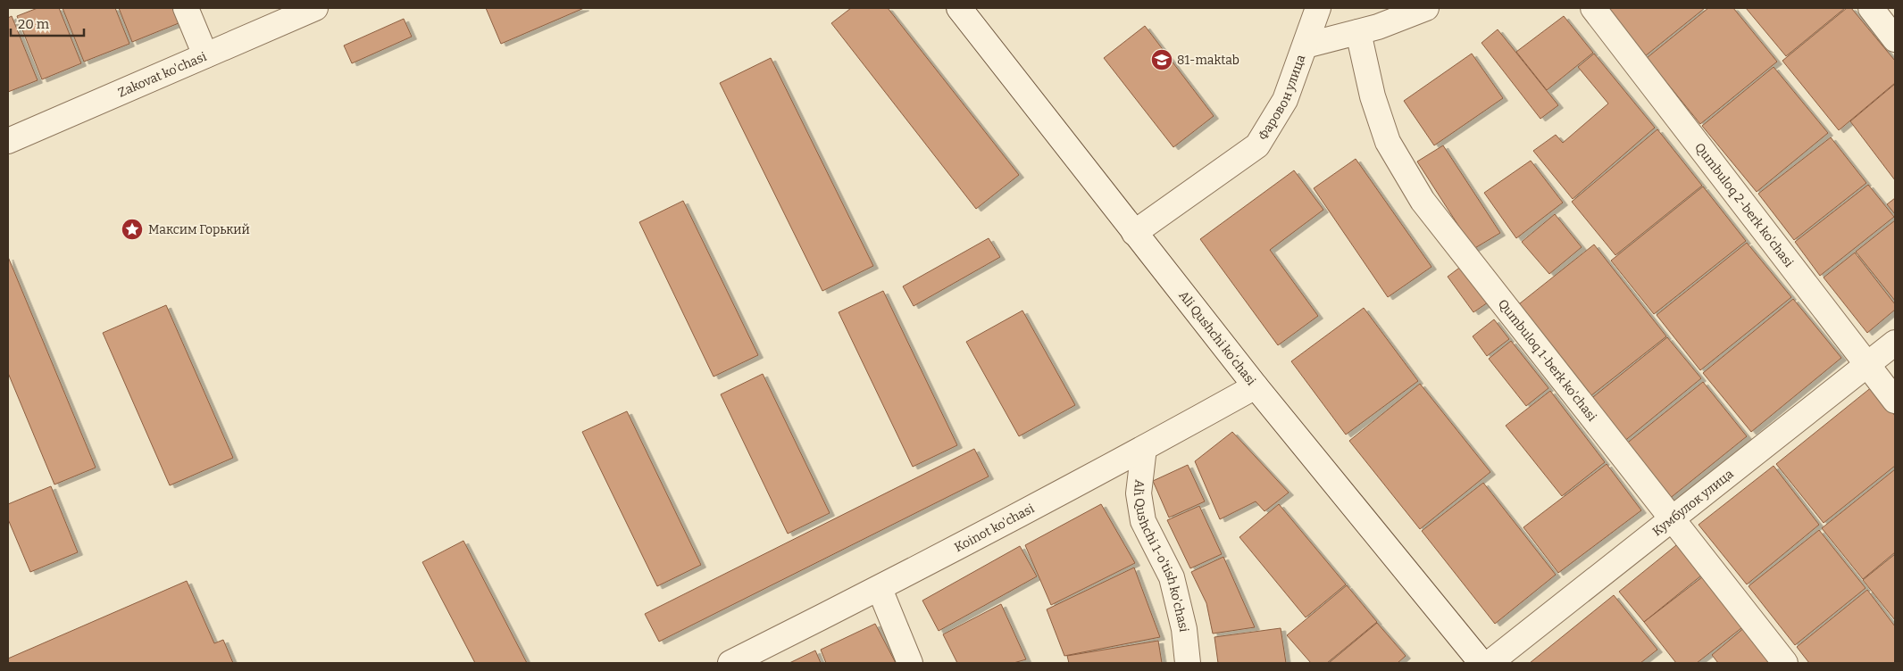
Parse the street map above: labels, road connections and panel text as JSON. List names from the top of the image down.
{
  "streets": {
    "street": [
      "Zakovat ko'chasi",
      "Фаровон улица",
      "Qumbuloq 2-berk ko'chasi",
      "Ali Qushchi koʻchasi",
      "Qumbuloq 1-berk ko'chasi",
      "Кумбулок улица",
      "Koinot ko'chasi",
      "Ali Qushchi 1-o'tish ko'chasi"
    ]
  },
  "crossings": [
    ["Фаровон улица", "Ali Qushchi koʻchasi"],
    ["Qumbuloq 2-berk ko'chasi", "Кумбулок улица"],
    ["Ali Qushchi koʻchasi", "Koinot ko'chasi"],
    ["Qumbuloq 1-berk ko'chasi", "Кумбулок улица"],
    ["Koinot ko'chasi", "Ali Qushchi 1-o'tish ko'chasi"]
  ],
  "places": {
    "school or university": ["81-maktab"],
    "place": ["Максим Горький"]
  },
  "scale_bar": "20 m"
}
